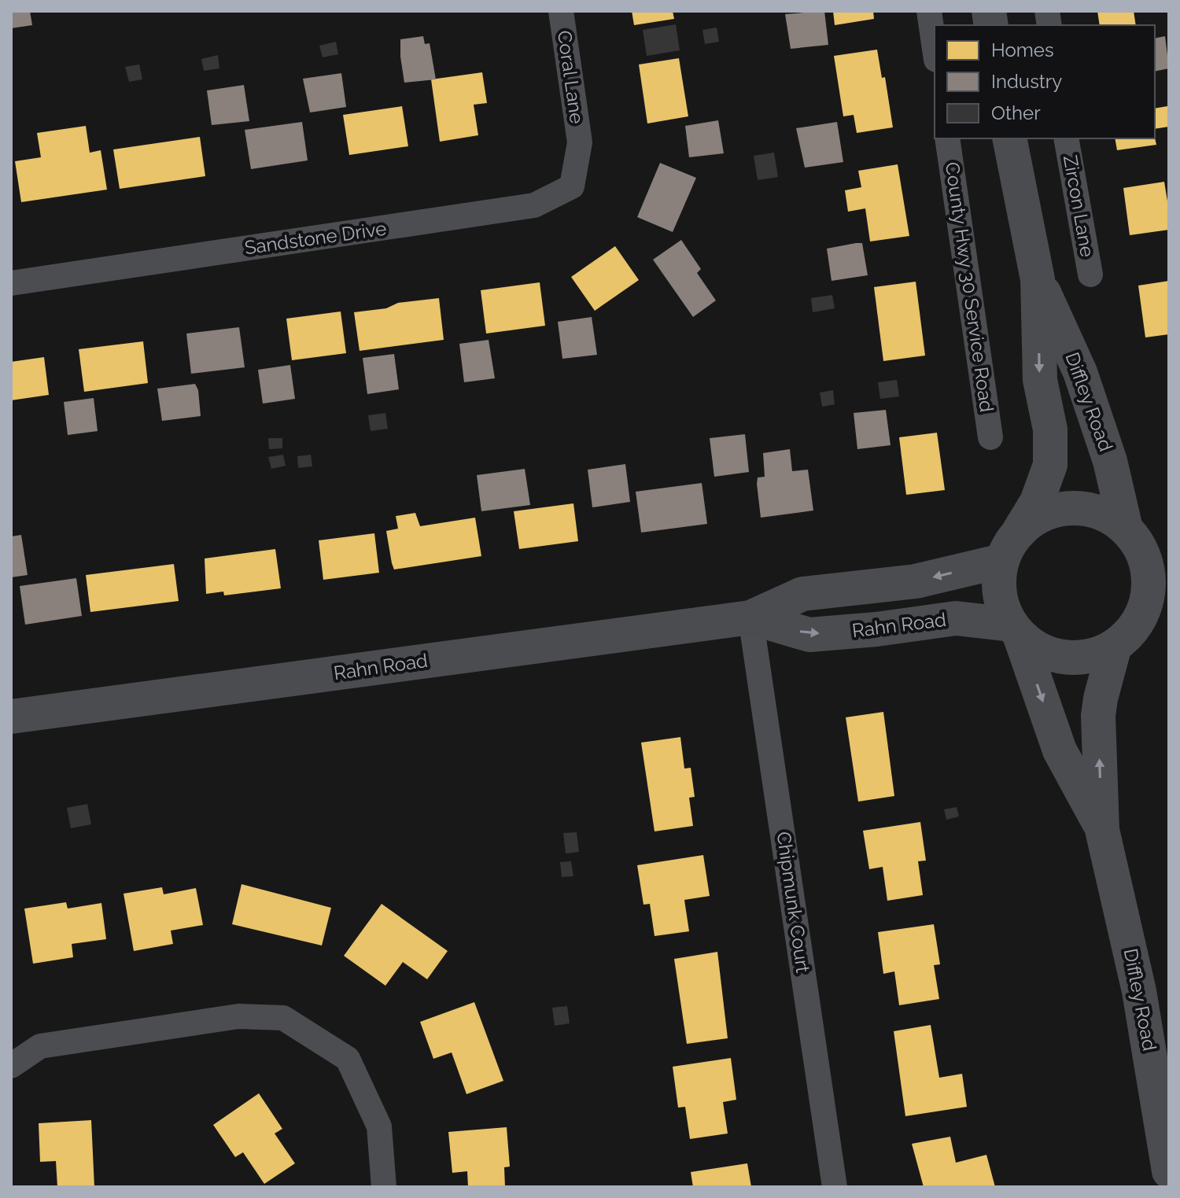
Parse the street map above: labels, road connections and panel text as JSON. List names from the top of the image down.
{
  "streets": {
    "main road": ["Diffley Road", "Rahn Road"],
    "street": [
      "Coral Lane",
      "Zircon Lane",
      "Sandstone Drive",
      "County Hwy 30 Service Road",
      "Chipmunk Court"
    ]
  },
  "crossings": [
    ["Coral Lane", "Sandstone Drive"],
    ["Diffley Road", "Rahn Road"],
    ["Rahn Road", "Chipmunk Court"]
  ],
  "legend": ["Homes", "Industry", "Other"]
}
